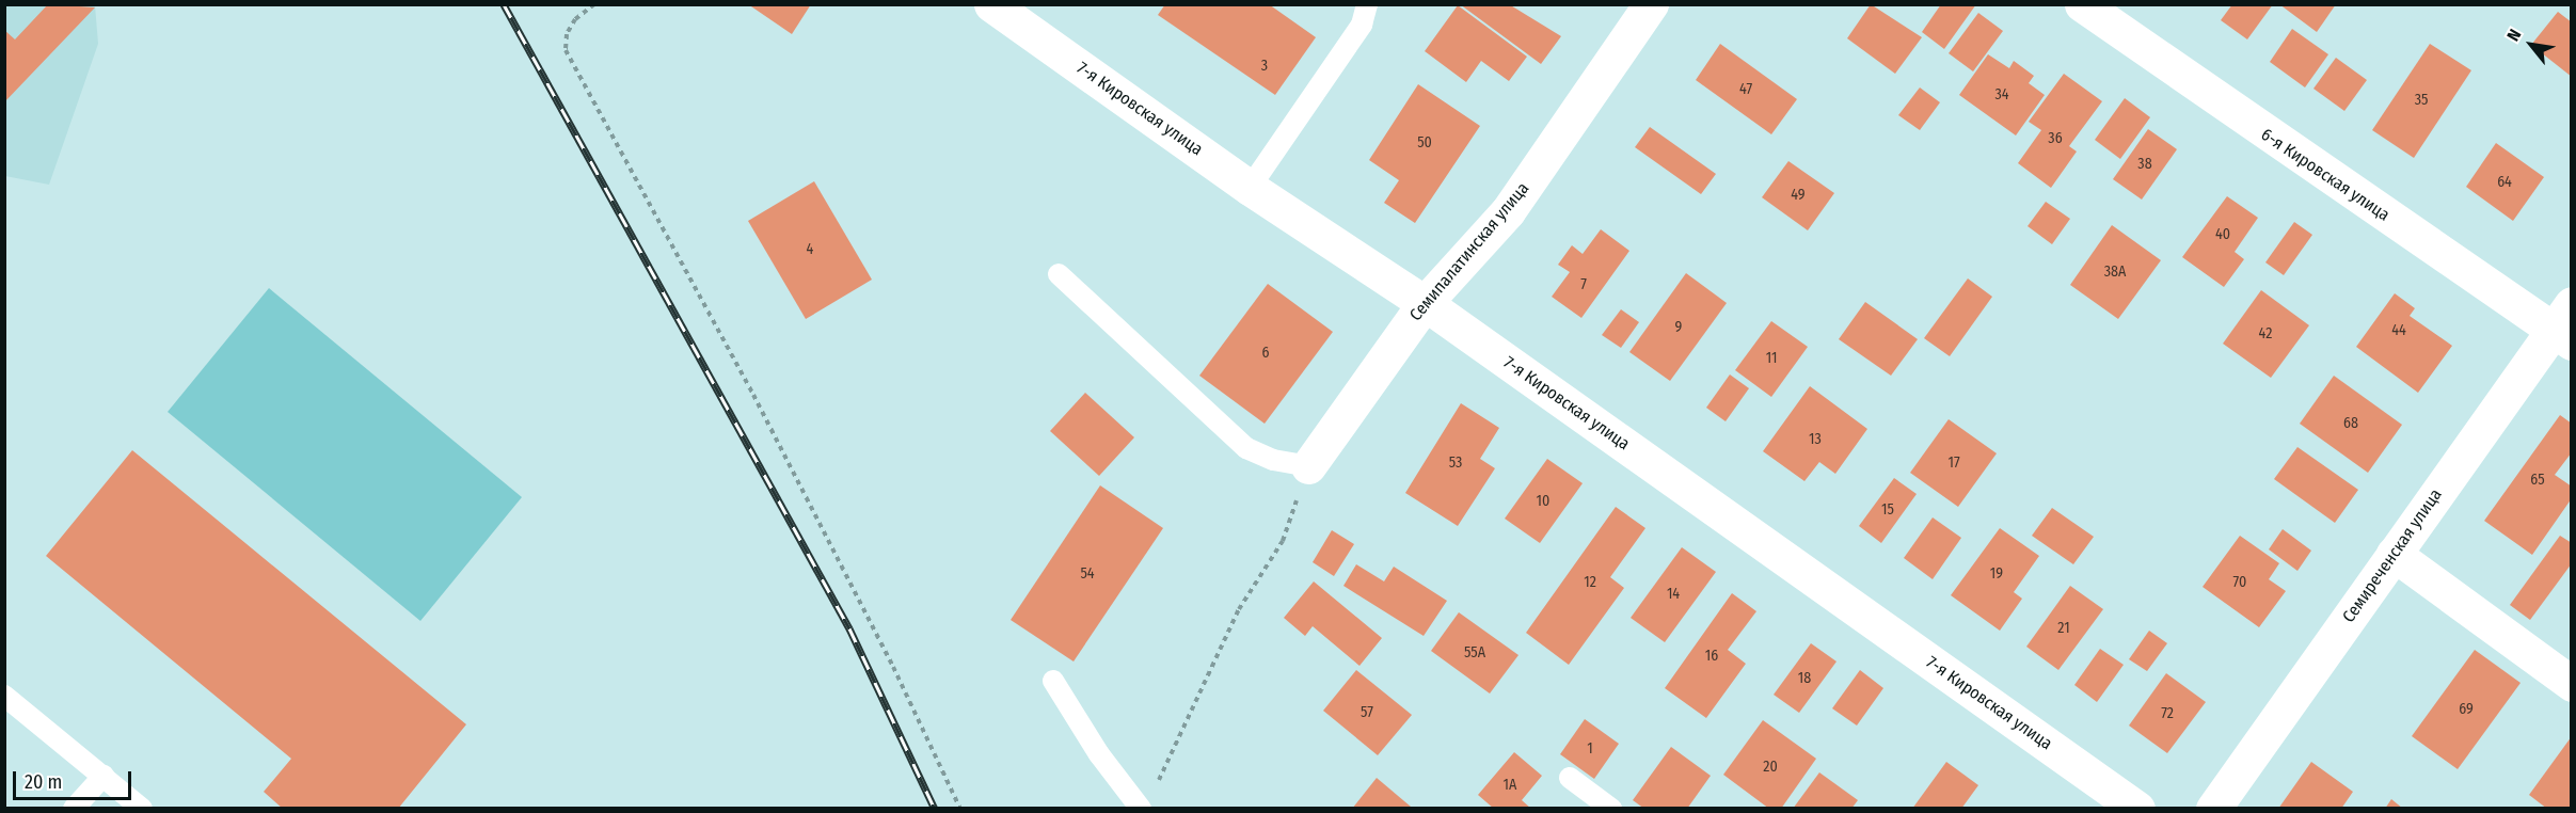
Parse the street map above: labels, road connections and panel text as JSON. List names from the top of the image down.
{
  "streets": {
    "street": [
      "7-я Кировская улица",
      "6-я Кировская улица",
      "Семипалатинская улица",
      "Семиреченская улица"
    ]
  },
  "crossings": [
    ["7-я Кировская улица", "Семипалатинская улица"],
    ["6-я Кировская улица", "Семиреченская улица"]
  ],
  "house_numbers": [
    "3",
    "47",
    "34",
    "35",
    "36",
    "50",
    "38",
    "64",
    "49",
    "40",
    "4",
    "38А",
    "7",
    "9",
    "44",
    "42",
    "6",
    "11",
    "68",
    "13",
    "53",
    "17",
    "65",
    "10",
    "15",
    "54",
    "19",
    "12",
    "70",
    "14",
    "21",
    "55А",
    "16",
    "18",
    "69",
    "57",
    "72",
    "1",
    "20",
    "1А"
  ],
  "scale_bar": "20 m",
  "north": "top left"
}
